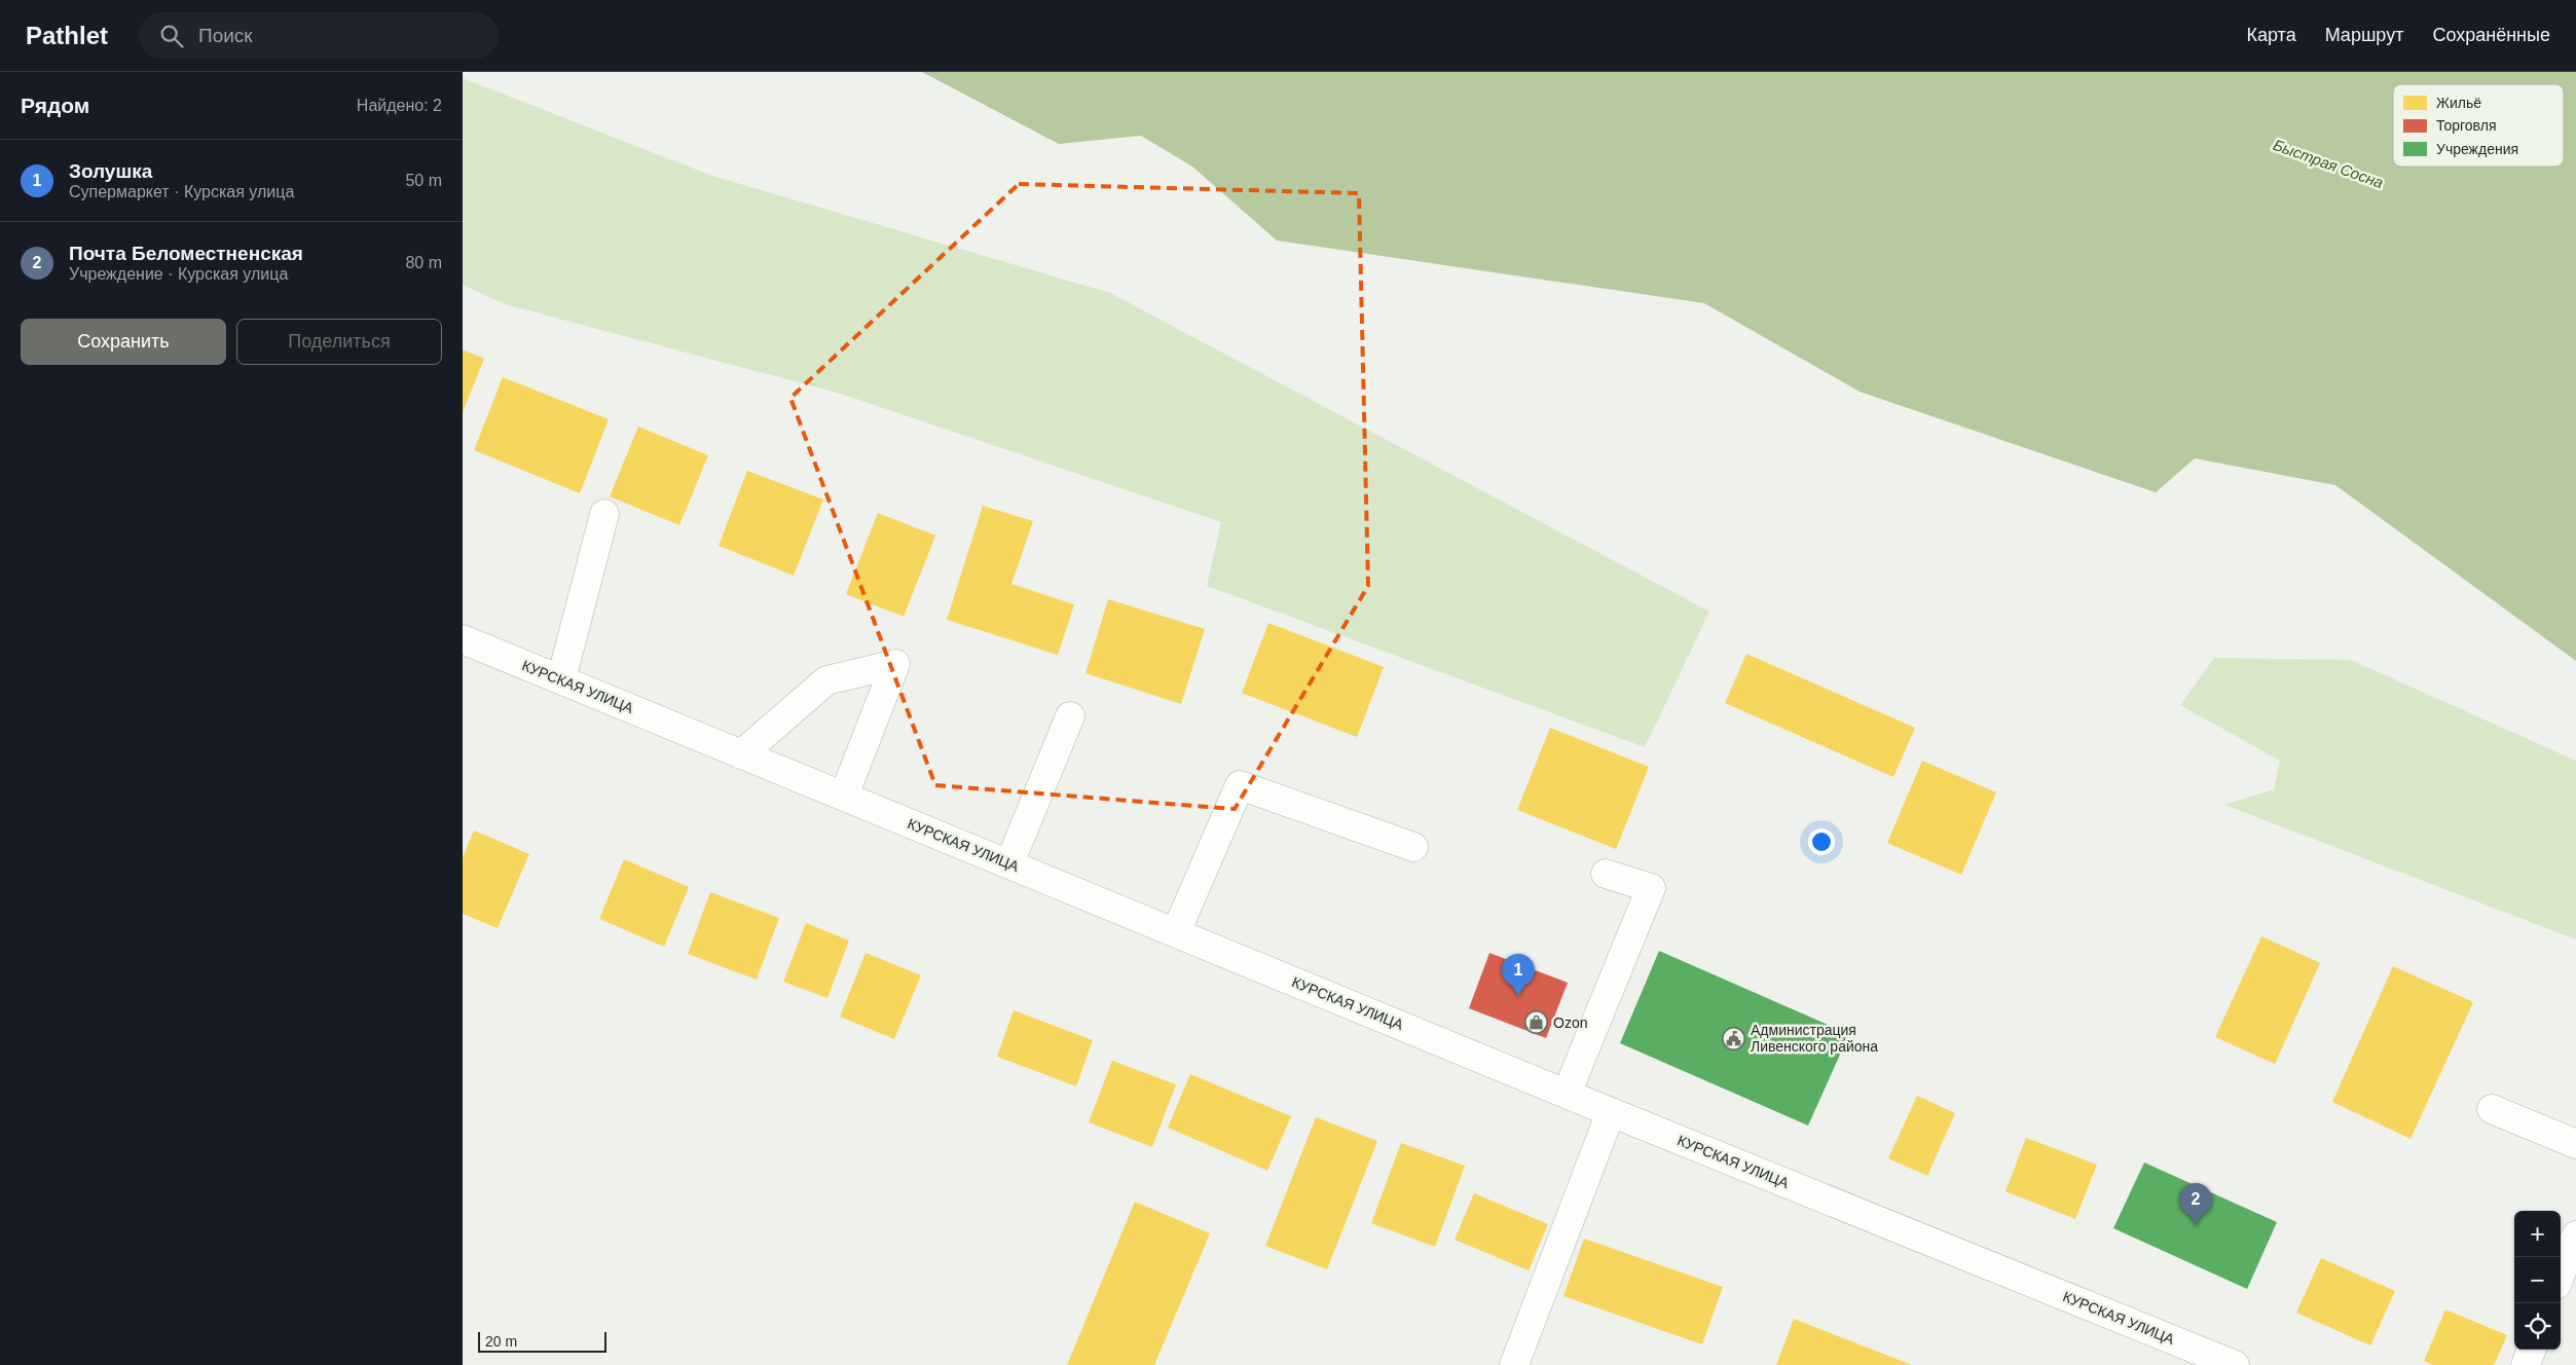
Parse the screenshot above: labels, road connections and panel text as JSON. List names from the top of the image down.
{
  "streets": {
    "street": ["КУРСКАЯ УЛИЦА"]
  },
  "water": ["Быстрая Сосна"],
  "places": {
    "shop": ["Ozon"],
    "public building": ["Администрация Ливенского района"]
  },
  "legend": ["Жильё", "Торговля", "Учреждения"],
  "scale_bar": "20 m",
  "page": {
    "header": "Pathlet",
    "search": "Поиск",
    "nav": ["Карта", "Маршрут", "Сохранённые"],
    "heading": ["Рядом", "Найдено: 2"],
    "list": [
      {
        "mark": "1",
        "name": "Золушка",
        "note": "Супермаркет · Курская улица",
        "value": "50 m"
      },
      {
        "mark": "2",
        "name": "Почта Беломестненская",
        "note": "Учреждение · Курская улица",
        "value": "80 m"
      }
    ],
    "buttons": ["Сохранить", "Поделиться"],
    "pins": ["1", "2"],
    "map_buttons": ["+", "−"],
    "scale": "20 m"
  }
}
